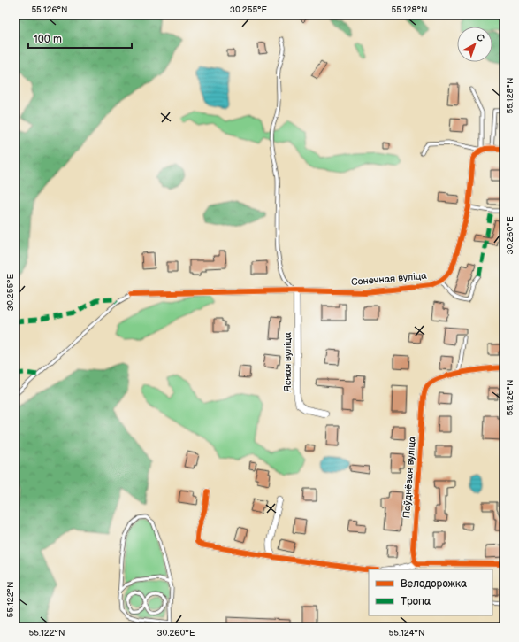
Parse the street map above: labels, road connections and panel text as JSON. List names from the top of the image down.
{
  "streets": {
    "street": ["Сонечная вуліца", "Ясная вуліца", "Паўднёвая вуліца"]
  },
  "crossings": [
    ["Сонечная вуліца", "Ясная вуліца"]
  ],
  "legend": ["Велодорожка", "Тропа"],
  "scale_bar": "100 m",
  "north": "top right",
  "coordinates": [
    "55.126°N",
    "30.255°E",
    "55.128°N",
    "30.260°E",
    "55.122°N",
    "55.124°N"
  ]
}
